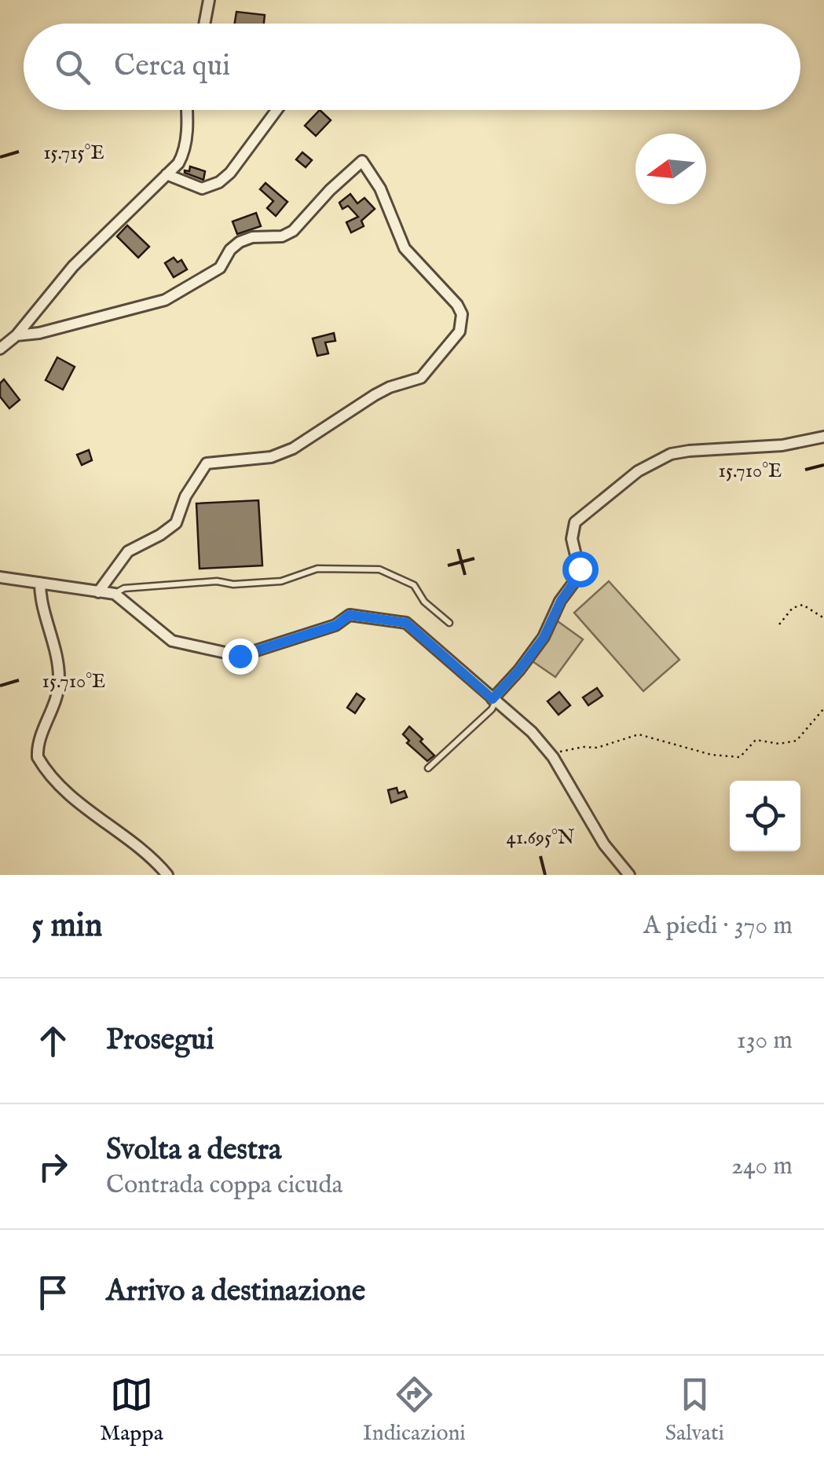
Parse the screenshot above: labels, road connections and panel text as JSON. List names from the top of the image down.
{
  "north": "left",
  "page": {
    "search": "Cerca qui",
    "heading": ["5 min", "A piedi · 370 m"],
    "list": [
      ["Prosegui", "130 m"],
      ["Svolta a destra", "Contrada coppa cicuda", "240 m"],
      "Arrivo a destinazione"
    ],
    "nav": ["Mappa", "Indicazioni", "Salvati"]
  },
  "coordinates": ["15.715°E", "15.710°E", "41.695°N"]
}
